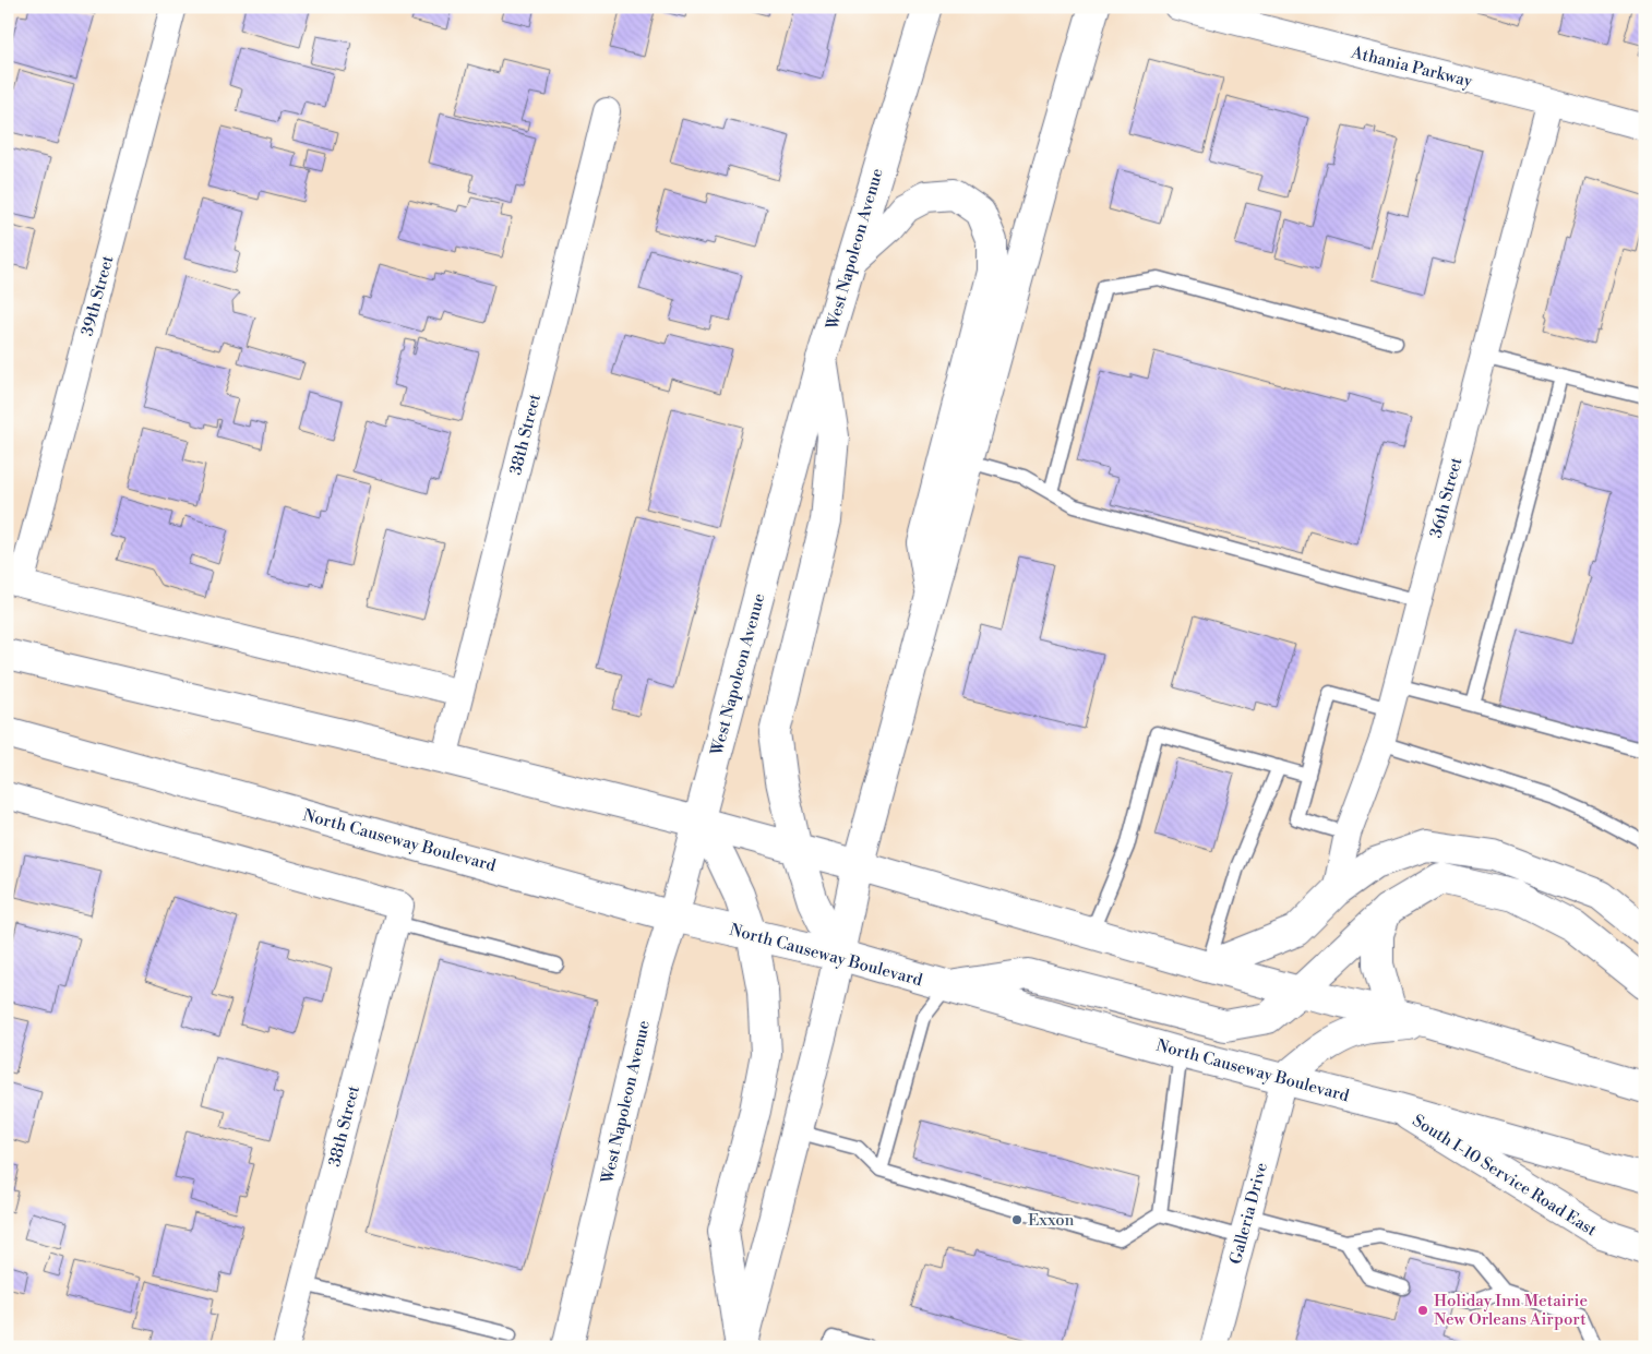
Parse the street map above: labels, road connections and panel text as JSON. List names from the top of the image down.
{
  "streets": {
    "main road": ["West Napoleon Avenue", "North Causeway Boulevard", "South I-10 Service Road East"],
    "street": [
      "Athania Parkway",
      "39th Street",
      "38th Street",
      "36th Street",
      "Galleria Drive"
    ]
  },
  "crossings": [
    ["Athania Parkway", "36th Street"],
    ["West Napoleon Avenue", "North Causeway Boulevard"],
    ["North Causeway Boulevard", "South I-10 Service Road East"],
    ["North Causeway Boulevard", "Galleria Drive"]
  ],
  "places": ["Exxon", "Holiday Inn Metairie New Orleans Airport"]
}
